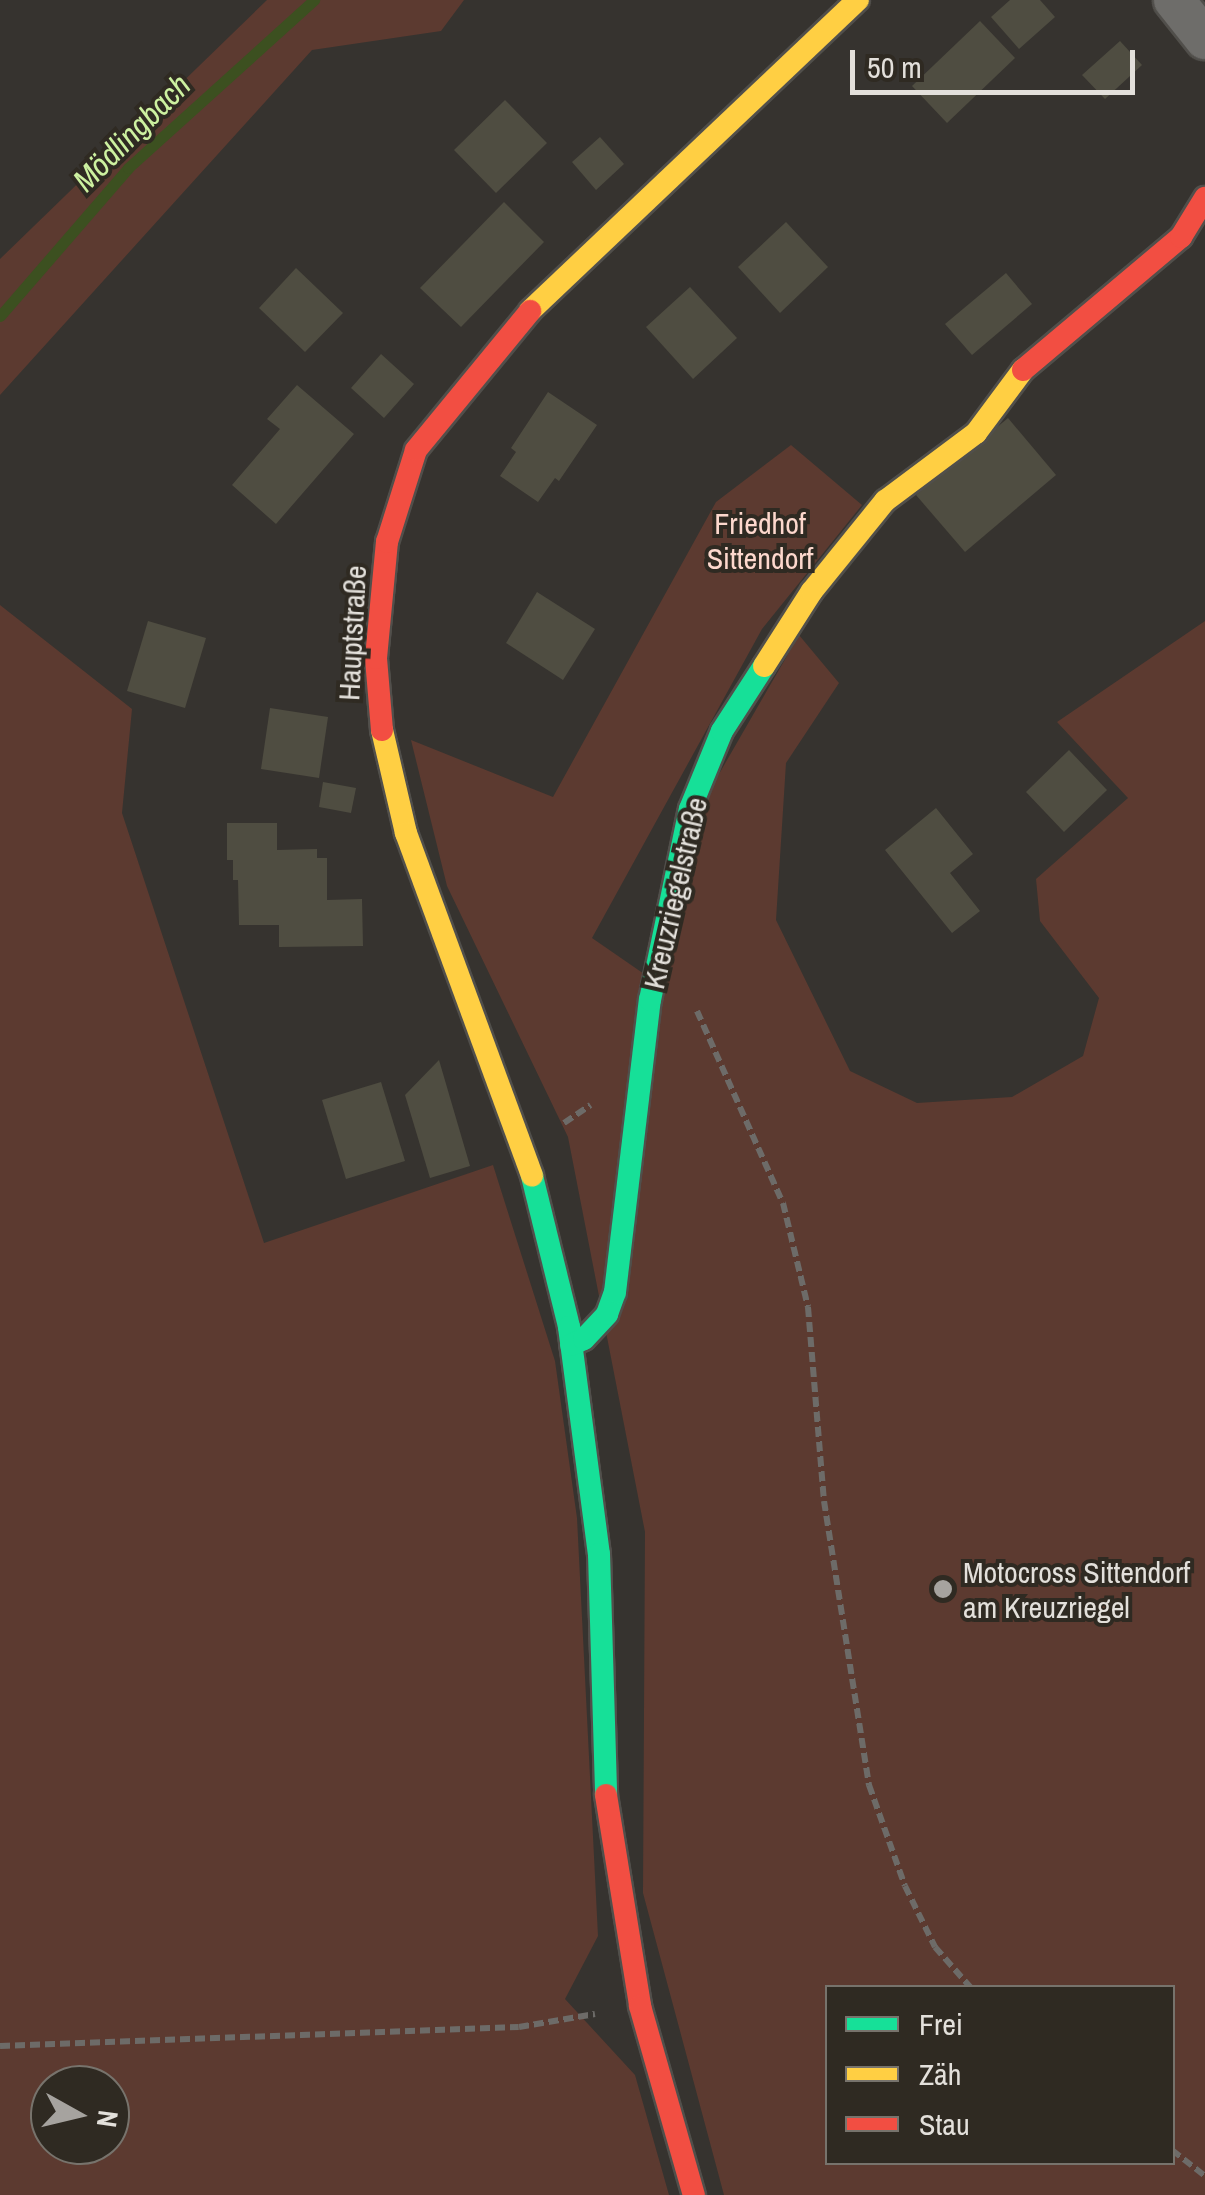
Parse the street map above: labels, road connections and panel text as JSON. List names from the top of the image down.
{
  "streets": {
    "main road": ["Hauptstraße", "Kreuzriegelstraße"]
  },
  "crossings": [
    ["Hauptstraße", "Kreuzriegelstraße"]
  ],
  "water": ["Mödlingbach"],
  "parks": ["Friedhof Sittendorf"],
  "places": ["Motocross Sittendorf am Kreuzriegel"],
  "legend": ["Frei", "Zäh", "Stau"],
  "scale_bar": "50 m",
  "north": "right"
}
